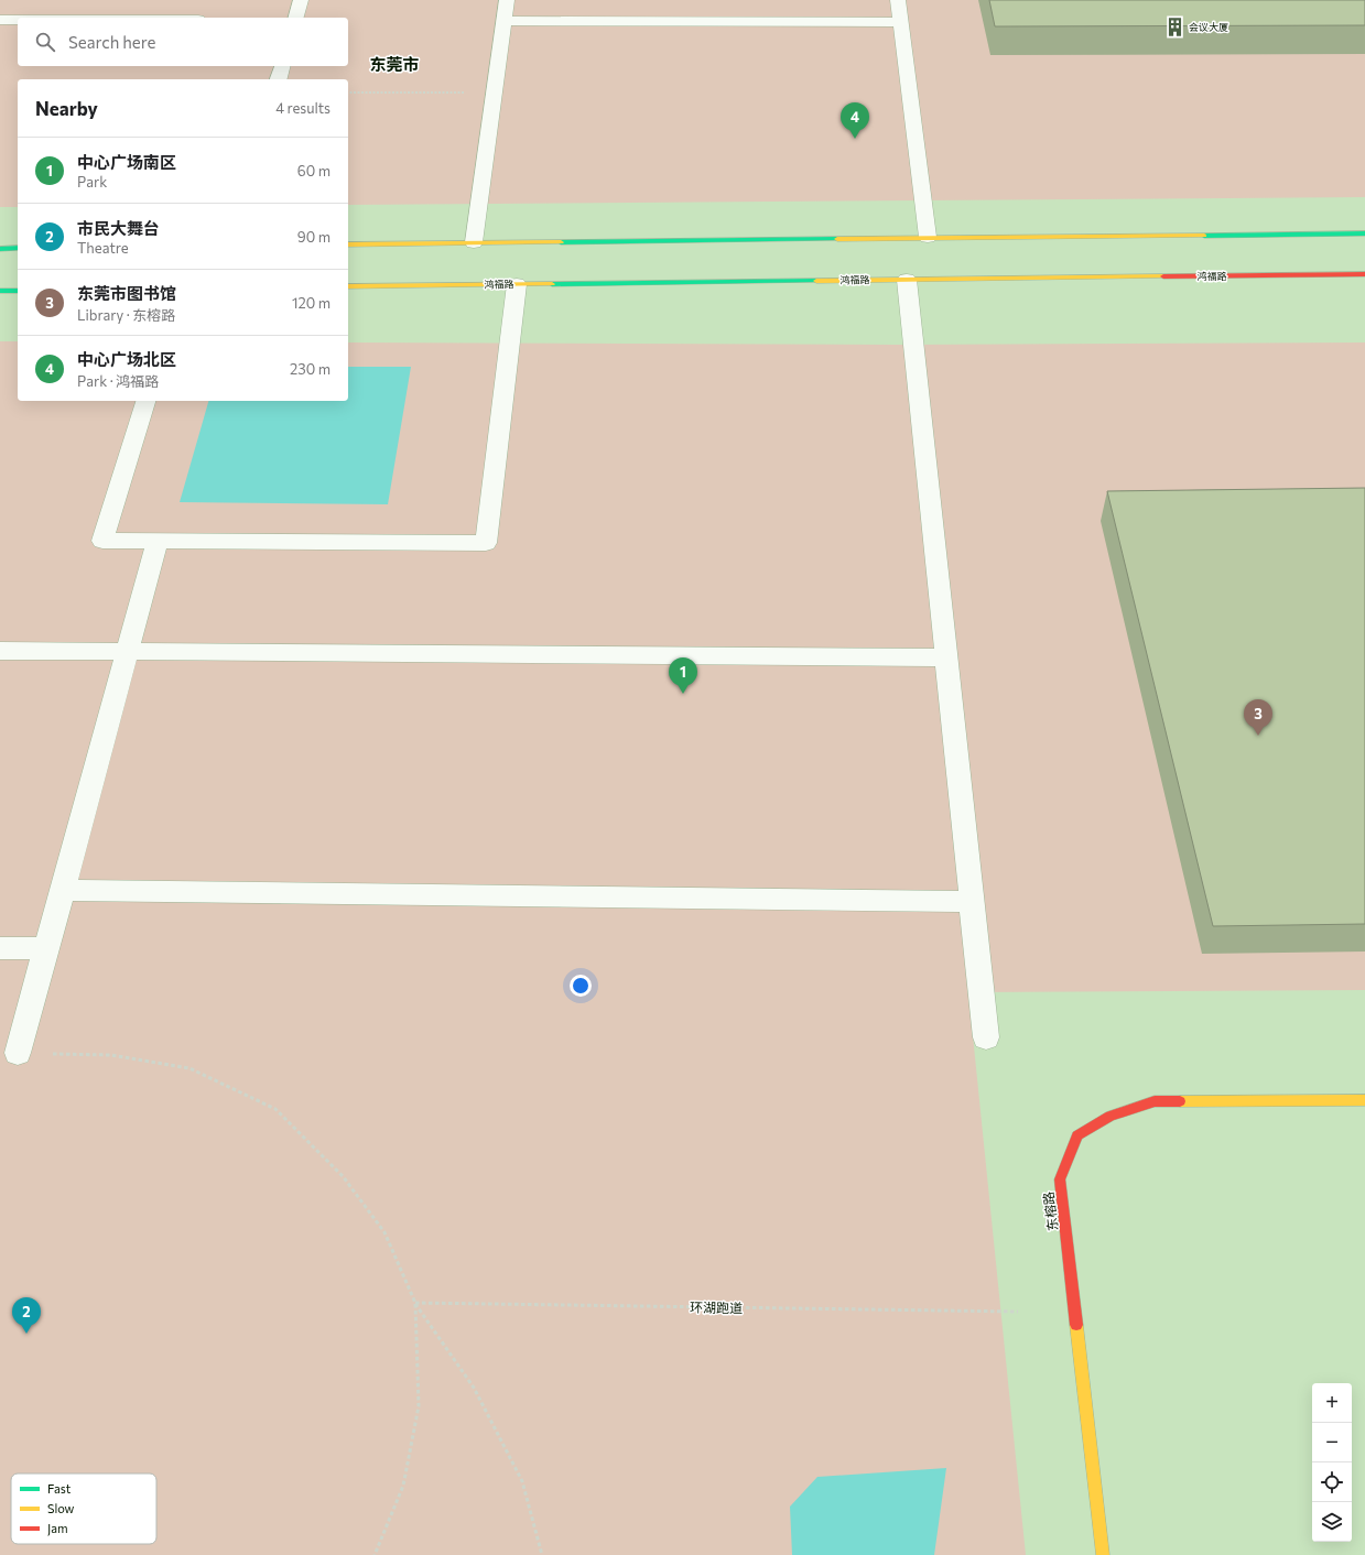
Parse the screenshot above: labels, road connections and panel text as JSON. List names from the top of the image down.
{
  "streets": {
    "main road": ["鸿福路", "东榕路"],
    "path": ["环湖跑道"]
  },
  "districts": ["东莞市"],
  "places": {
    "building": ["会议大厦"]
  },
  "legend": ["Fast", "Slow", "Jam"],
  "page": {
    "search": "Search here",
    "heading": ["Nearby", "4 results"],
    "pins": [
      "4",
      "1",
      "3",
      "2"
    ],
    "list": [
      {
        "mark": "1",
        "name": "中心广场南区",
        "note": "Park",
        "value": "60 m"
      },
      {
        "mark": "2",
        "name": "市民大舞台",
        "note": "Theatre",
        "value": "90 m"
      },
      {
        "mark": "3",
        "name": "东莞市图书馆",
        "note": "Library · 东榕路",
        "value": "120 m"
      },
      {
        "mark": "4",
        "name": "中心广场北区",
        "note": "Park · 鸿福路",
        "value": "230 m"
      }
    ],
    "map_buttons": ["+", "−"]
  }
}
